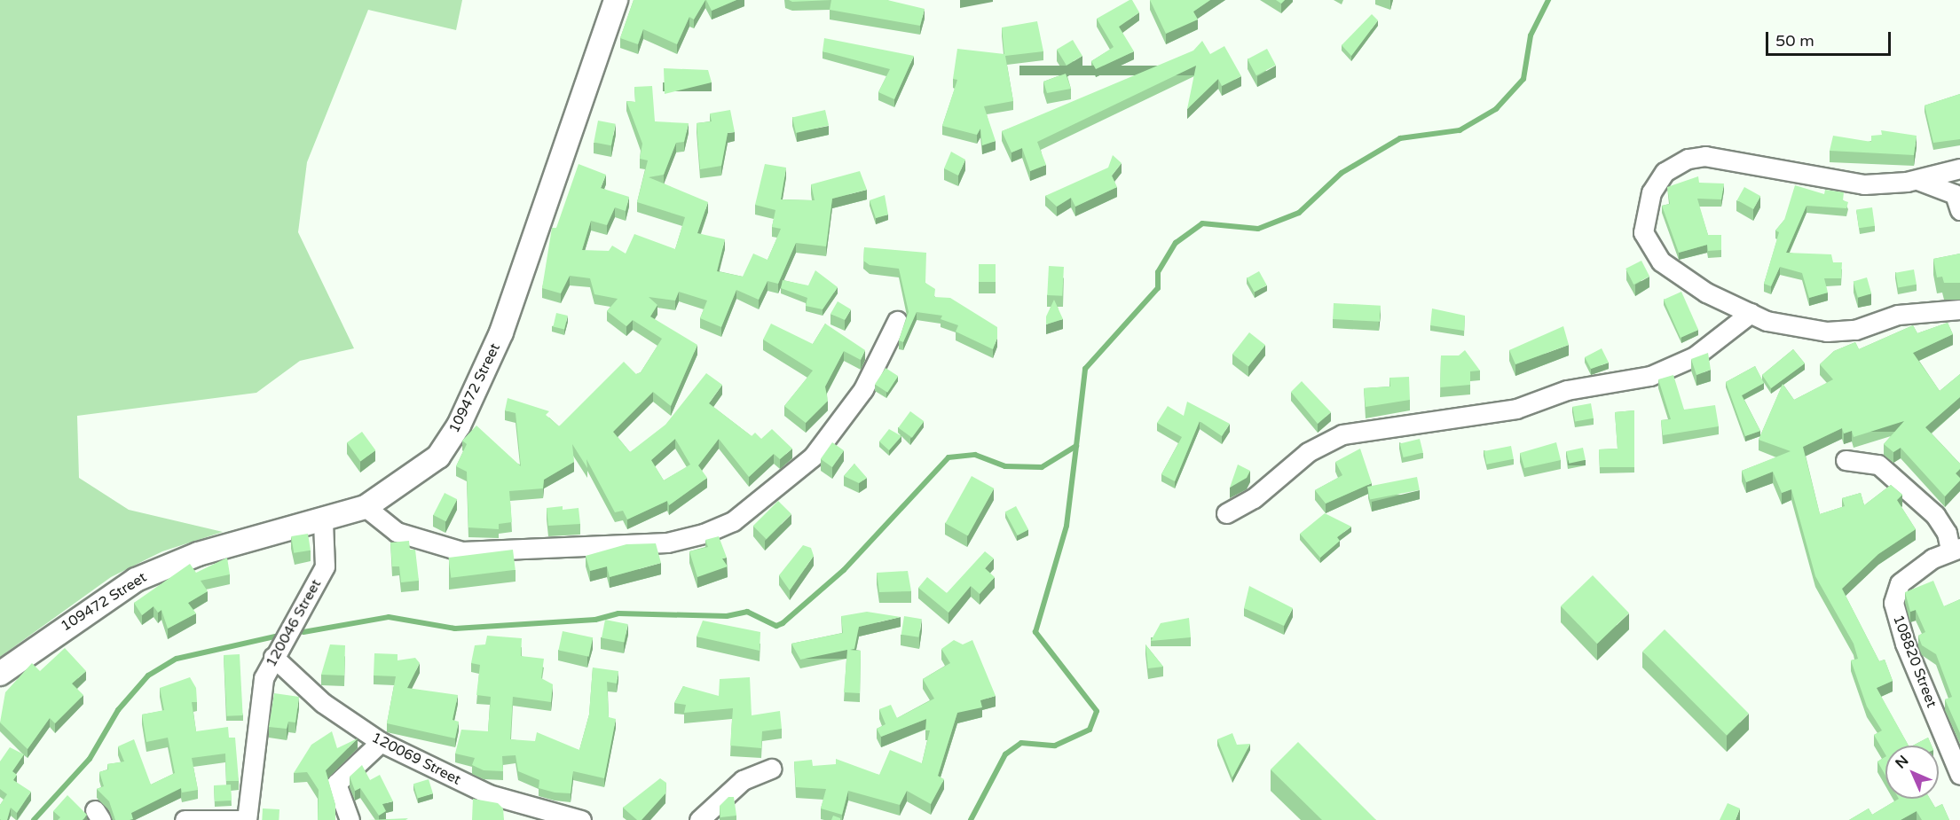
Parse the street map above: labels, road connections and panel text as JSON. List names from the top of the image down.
{
  "streets": {
    "street": [
      "109472 Street",
      "120046 Street",
      "108820 Street",
      "120069 Street"
    ]
  },
  "crossings": [
    ["109472 Street", "120046 Street"],
    ["120046 Street", "120069 Street"]
  ],
  "scale_bar": "50 m",
  "north": "top left"
}
